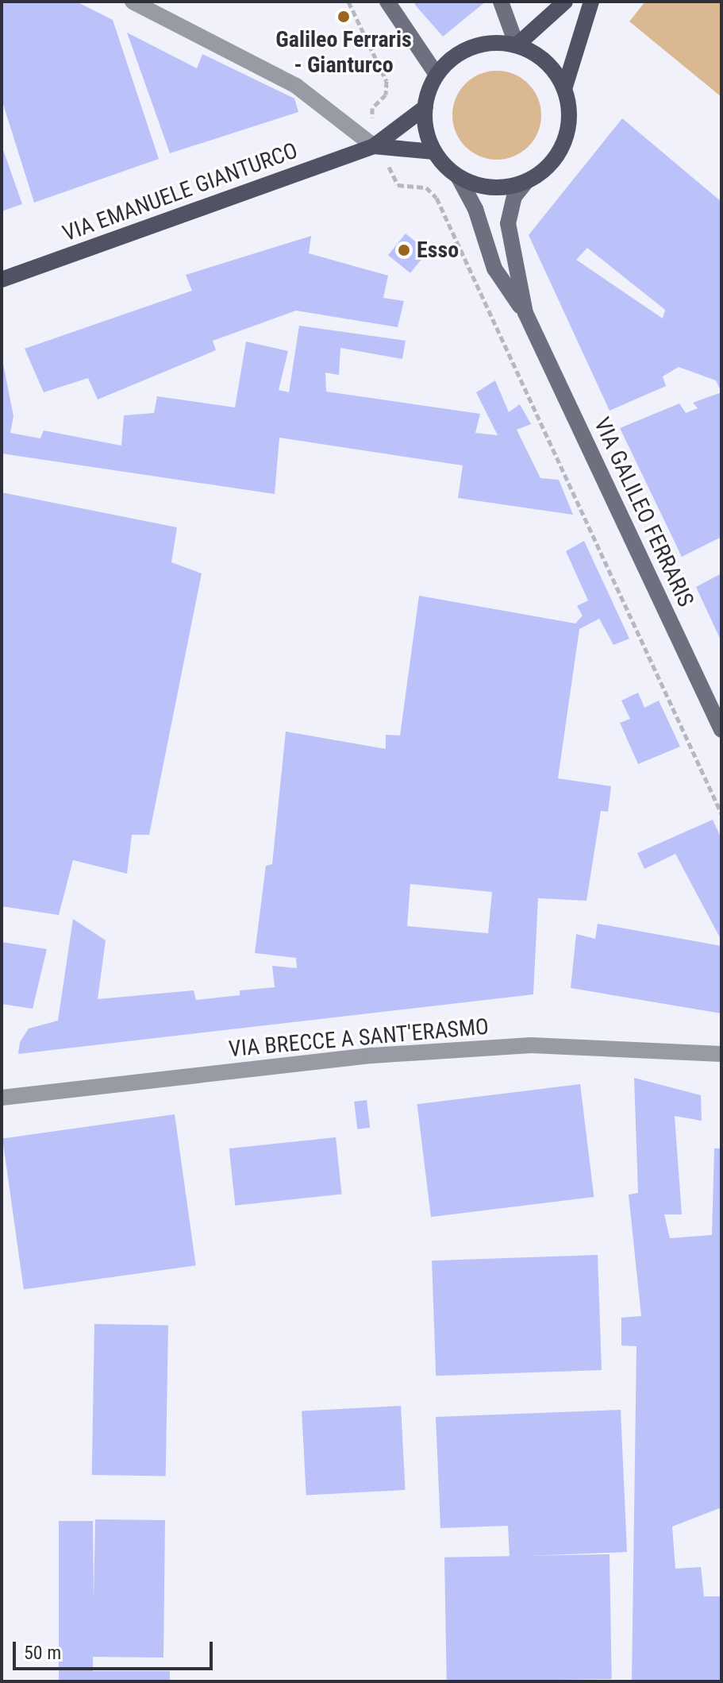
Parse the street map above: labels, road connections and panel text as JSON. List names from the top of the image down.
{
  "streets": {
    "main road": ["VIA EMANUELE GIANTURCO", "VIA GALILEO FERRARIS"],
    "street": ["VIA BRECCE A SANT'ERASMO"]
  },
  "crossings": [
    ["VIA EMANUELE GIANTURCO", "VIA GALILEO FERRARIS"]
  ],
  "places": ["Galileo Ferraris - Gianturco", "Esso"],
  "scale_bar": "50 m"
}
